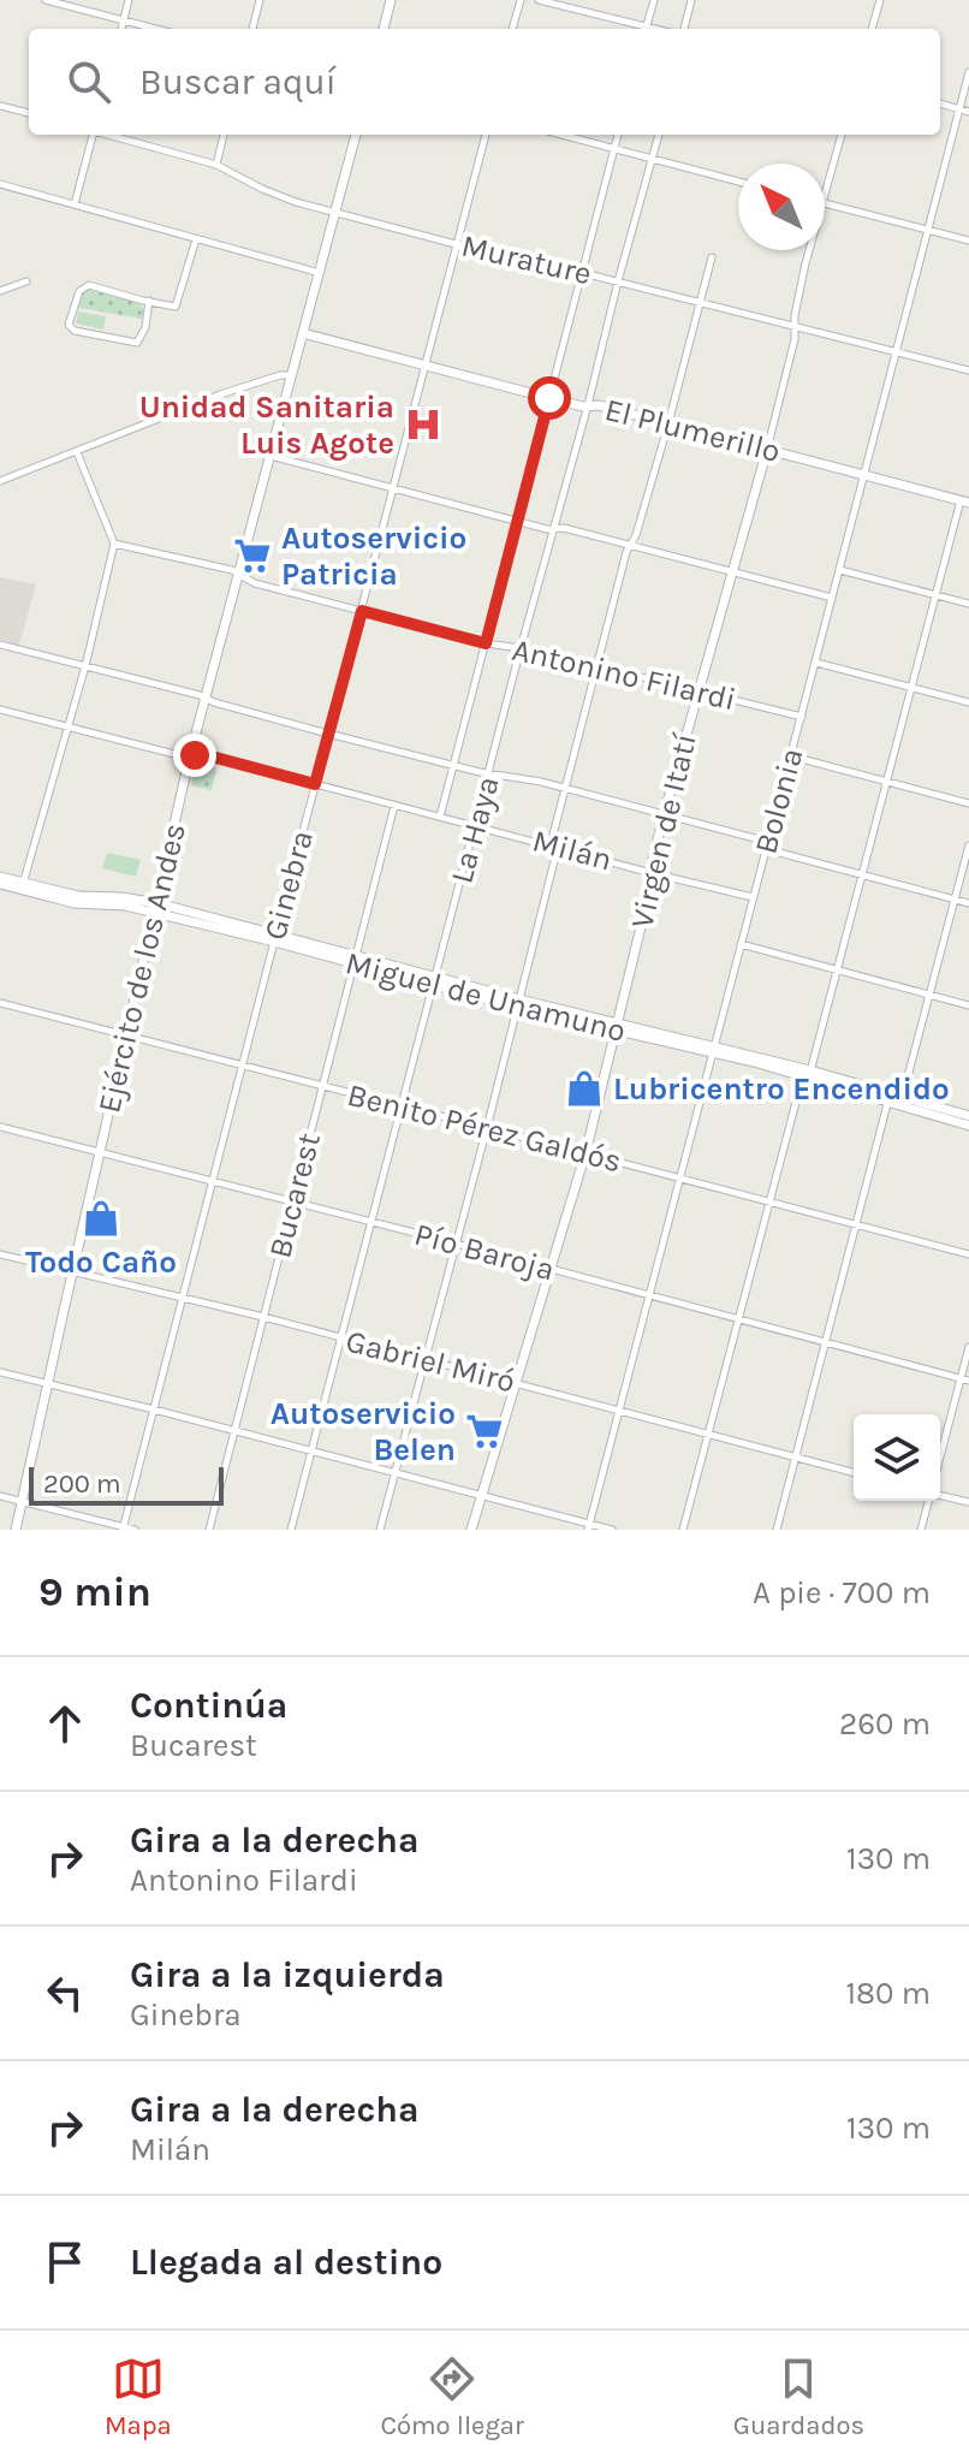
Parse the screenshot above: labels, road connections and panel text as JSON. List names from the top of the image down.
{
  "streets": {
    "street": [
      "Murature",
      "El Plumerillo",
      "Antonino Filardi",
      "Bolonia",
      "La Haya",
      "Virgen de Itatí",
      "Milán",
      "Ginebra",
      "Ejército de los Andes",
      "Miguel de Unamuno",
      "Benito Pérez Galdós",
      "Bucarest",
      "Pío Baroja",
      "Gabriel Miró"
    ]
  },
  "crossings": [
    ["Murature", "Bolonia"],
    ["Murature", "La Haya"],
    ["Murature", "Virgen de Itatí"],
    ["Murature", "Ginebra"],
    ["Murature", "Ejército de los Andes"],
    ["El Plumerillo", "Bolonia"],
    ["El Plumerillo", "La Haya"],
    ["El Plumerillo", "Virgen de Itatí"],
    ["El Plumerillo", "Ginebra"],
    ["El Plumerillo", "Ejército de los Andes"],
    ["Antonino Filardi", "Bolonia"],
    ["Antonino Filardi", "La Haya"],
    ["Antonino Filardi", "Virgen de Itatí"],
    ["Antonino Filardi", "Ginebra"],
    ["Antonino Filardi", "Ejército de los Andes"],
    ["Bolonia", "Milán"],
    ["Bolonia", "Miguel de Unamuno"],
    ["Bolonia", "Benito Pérez Galdós"],
    ["Bolonia", "Pío Baroja"],
    ["Bolonia", "Gabriel Miró"],
    ["La Haya", "Milán"],
    ["La Haya", "Miguel de Unamuno"],
    ["La Haya", "Benito Pérez Galdós"],
    ["La Haya", "Pío Baroja"],
    ["La Haya", "Gabriel Miró"],
    ["Virgen de Itatí", "Milán"],
    ["Virgen de Itatí", "Miguel de Unamuno"],
    ["Virgen de Itatí", "Benito Pérez Galdós"],
    ["Virgen de Itatí", "Pío Baroja"],
    ["Virgen de Itatí", "Gabriel Miró"],
    ["Milán", "Ginebra"],
    ["Milán", "Ejército de los Andes"],
    ["Milán", "Bucarest"],
    ["Ginebra", "Miguel de Unamuno"],
    ["Ginebra", "Benito Pérez Galdós"],
    ["Ginebra", "Pío Baroja"],
    ["Ginebra", "Gabriel Miró"],
    ["Ejército de los Andes", "Miguel de Unamuno"],
    ["Ejército de los Andes", "Benito Pérez Galdós"],
    ["Ejército de los Andes", "Pío Baroja"],
    ["Ejército de los Andes", "Gabriel Miró"],
    ["Miguel de Unamuno", "Bucarest"],
    ["Benito Pérez Galdós", "Bucarest"],
    ["Bucarest", "Pío Baroja"],
    ["Bucarest", "Gabriel Miró"]
  ],
  "places": {
    "hospital": ["Unidad Sanitaria Luis Agote"],
    "supermarket": ["Autoservicio Patricia", "Autoservicio Belen"],
    "shop": ["Lubricentro Encendido", "Todo Caño"]
  },
  "scale_bar": "200 m",
  "north": "top left",
  "page": {
    "search": "Buscar aquí",
    "scale": "200 m",
    "heading": ["9 min", "A pie · 700 m"],
    "list": [
      ["Continúa", "Bucarest", "260 m"],
      ["Gira a la derecha", "Antonino Filardi", "130 m"],
      ["Gira a la izquierda", "Ginebra", "180 m"],
      ["Gira a la derecha", "Milán", "130 m"],
      "Llegada al destino"
    ],
    "nav": ["Mapa", "Cómo llegar", "Guardados"]
  }
}
